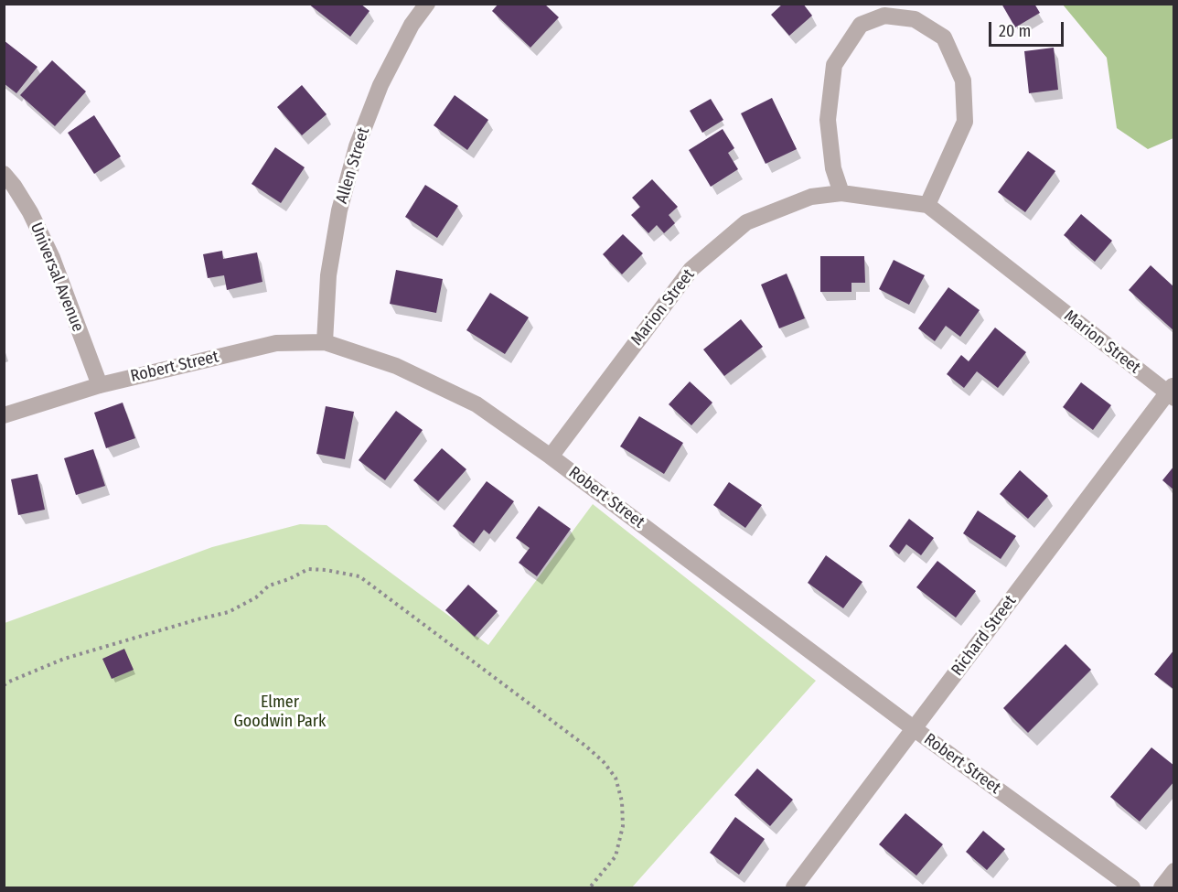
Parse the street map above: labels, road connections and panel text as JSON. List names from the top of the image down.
{
  "streets": {
    "street": [
      "Allen Street",
      "Universal Avenue",
      "Marion Street",
      "Robert Street",
      "Richard Street"
    ]
  },
  "crossings": [
    ["Allen Street", "Robert Street"],
    ["Universal Avenue", "Robert Street"],
    ["Marion Street", "Robert Street"],
    ["Marion Street", "Richard Street"],
    ["Robert Street", "Richard Street"]
  ],
  "parks": ["Elmer Goodwin Park"],
  "scale_bar": "20 m"
}
